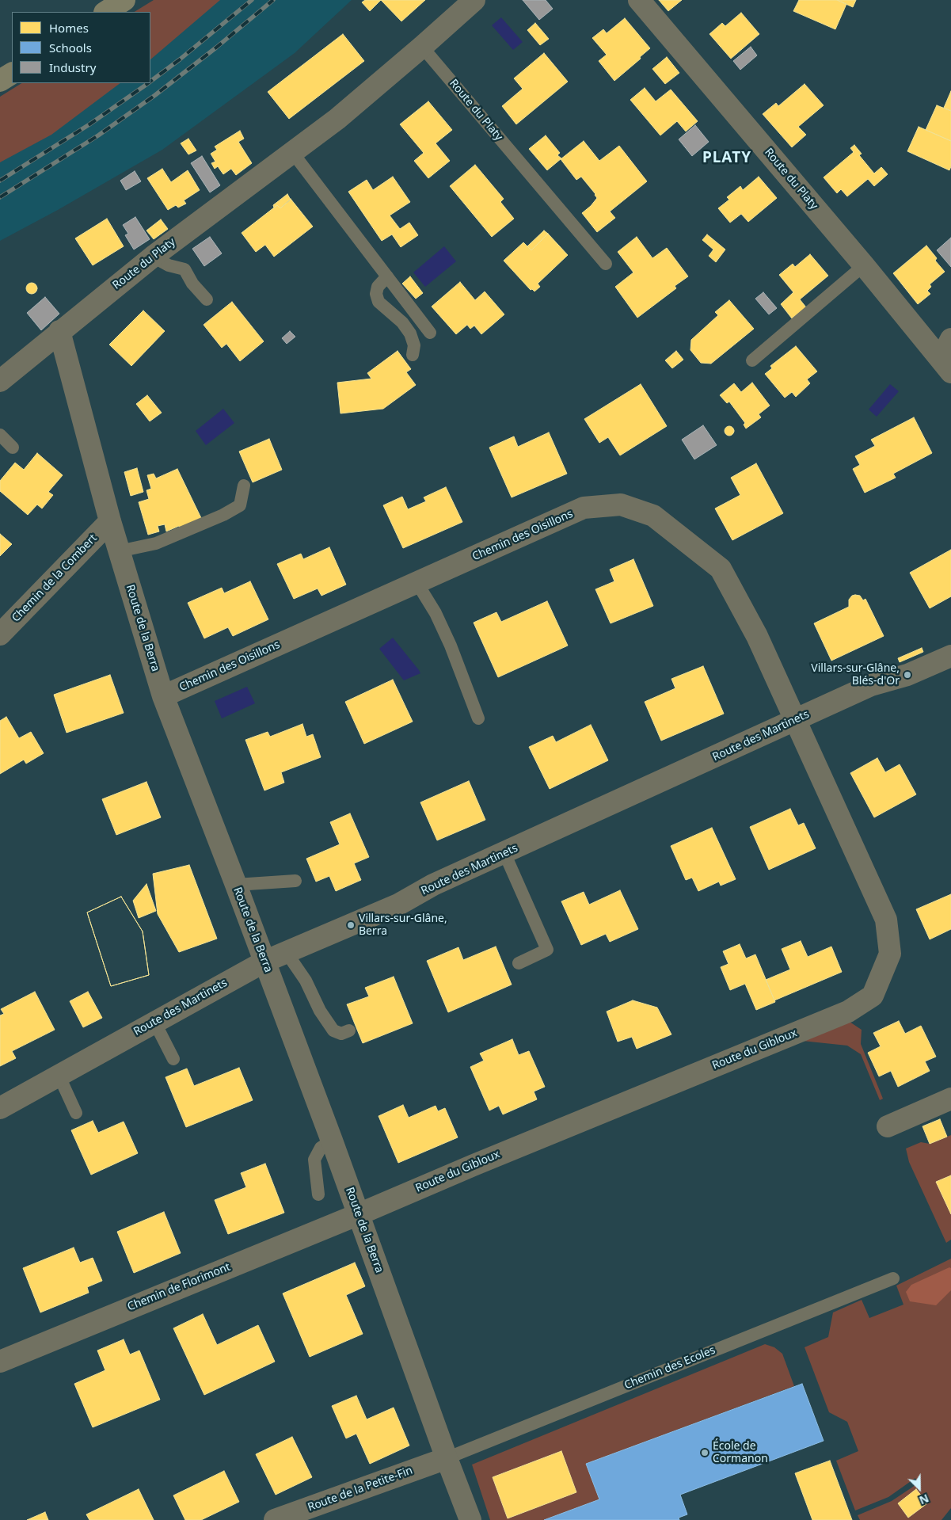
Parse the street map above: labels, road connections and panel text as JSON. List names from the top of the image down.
{
  "streets": {
    "street": [
      "Route du Platy",
      "Chemin des Oisillons",
      "Chemin de la Combert",
      "Route de la Berra",
      "Route des Martinets",
      "Route du Gibloux",
      "Chemin de Florimont",
      "Route de la Petite-Fin"
    ],
    "lane": ["Chemin des Ecoles"]
  },
  "crossings": [
    ["Route du Platy", "Route de la Berra"],
    ["Chemin des Oisillons", "Route de la Berra"],
    ["Chemin des Oisillons", "Route des Martinets"],
    ["Chemin des Oisillons", "Route du Gibloux"],
    ["Chemin de la Combert", "Route de la Berra"],
    ["Route de la Berra", "Route des Martinets"],
    ["Route de la Berra", "Route du Gibloux"],
    ["Route de la Berra", "Chemin de Florimont"],
    ["Route de la Berra", "Chemin des Ecoles"],
    ["Route de la Berra", "Route de la Petite-Fin"],
    ["Route des Martinets", "Route du Gibloux"],
    ["Route du Gibloux", "Chemin de Florimont"],
    ["Chemin des Ecoles", "Route de la Petite-Fin"]
  ],
  "districts": ["PLATY"],
  "places": ["Villars-sur-Glâne, Blés-d'Or", "Villars-sur-Glâne, Berra", "École de Cormanon"],
  "legend": ["Homes", "Schools", "Industry"],
  "north": "bottom right"
}
